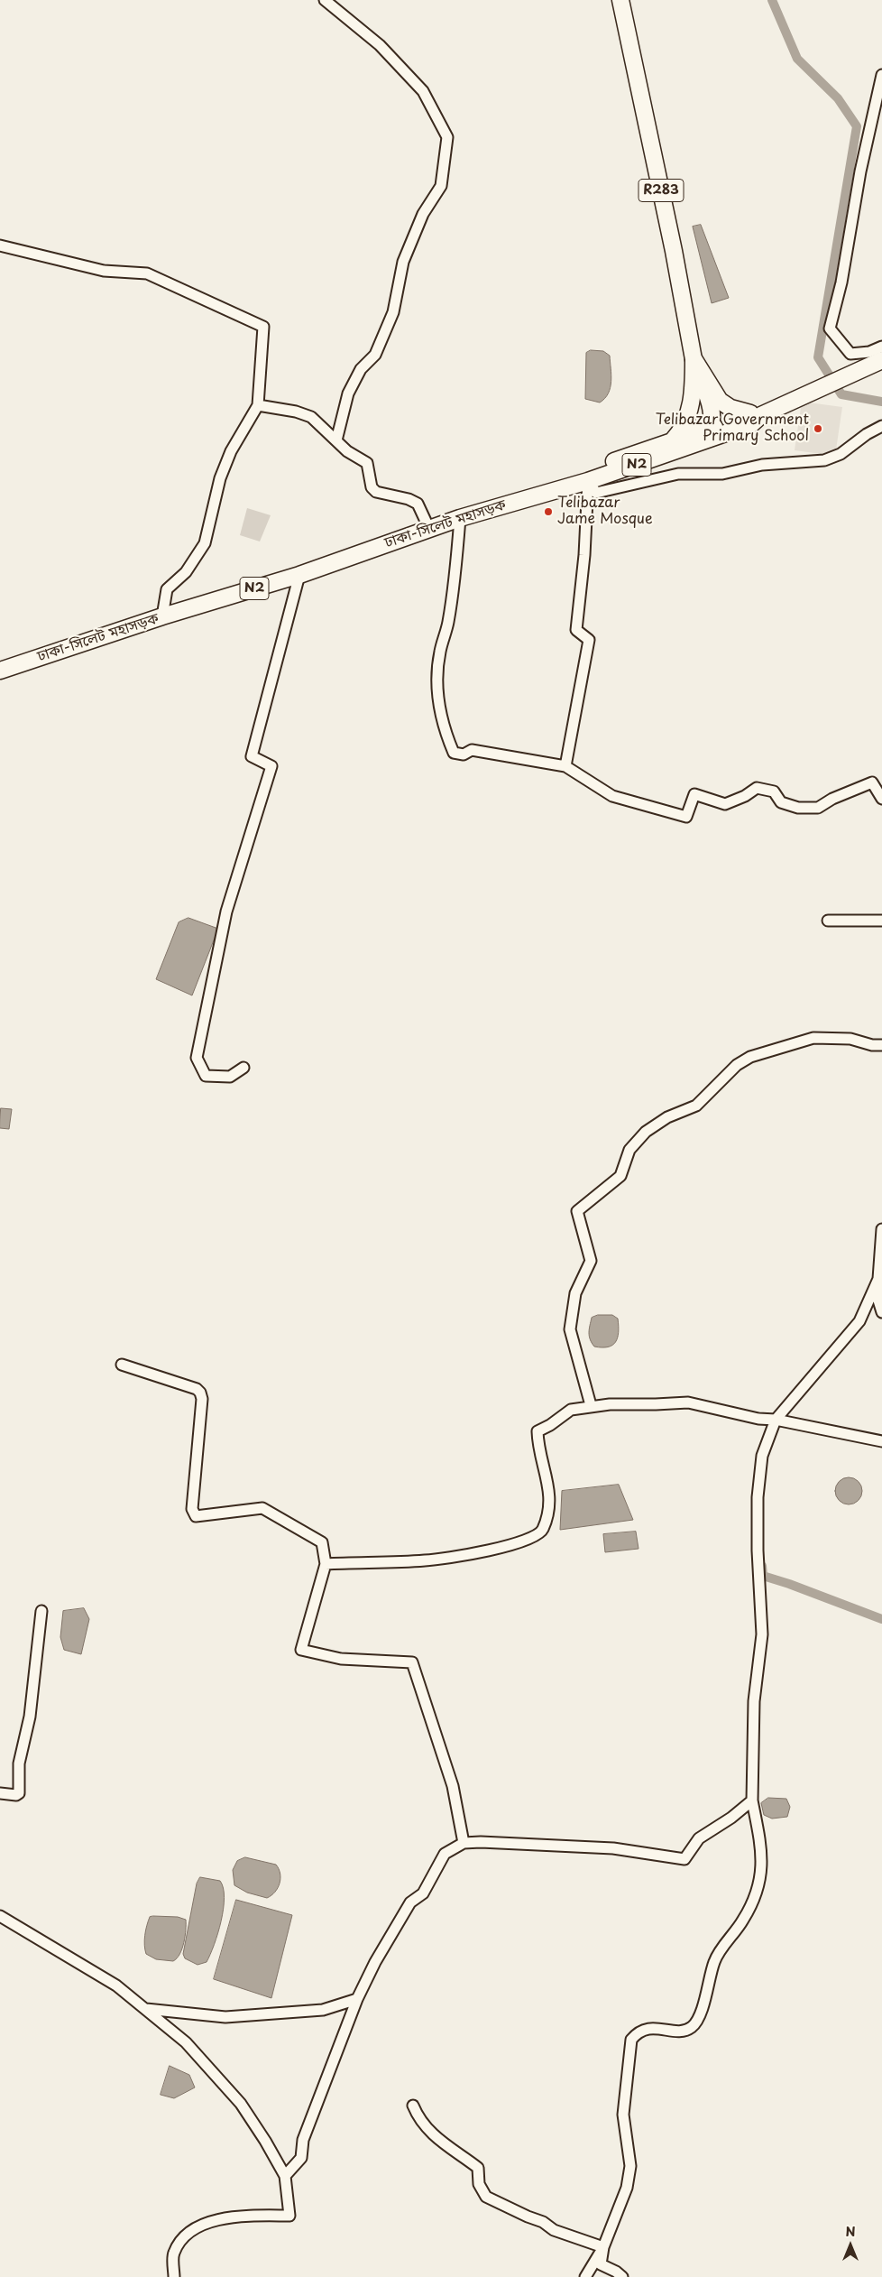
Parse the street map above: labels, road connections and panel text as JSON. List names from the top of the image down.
{
  "streets": {
    "main road": ["R283", "N2", "ঢাকা-সিলেট মহাসড়ক"]
  },
  "crossings": [
    ["R283", "ঢাকা-সিলেট মহাসড়ক"]
  ],
  "places": ["Telibazar Government Primary School", "Telibazar Jame Mosque"],
  "north": "top"
}
